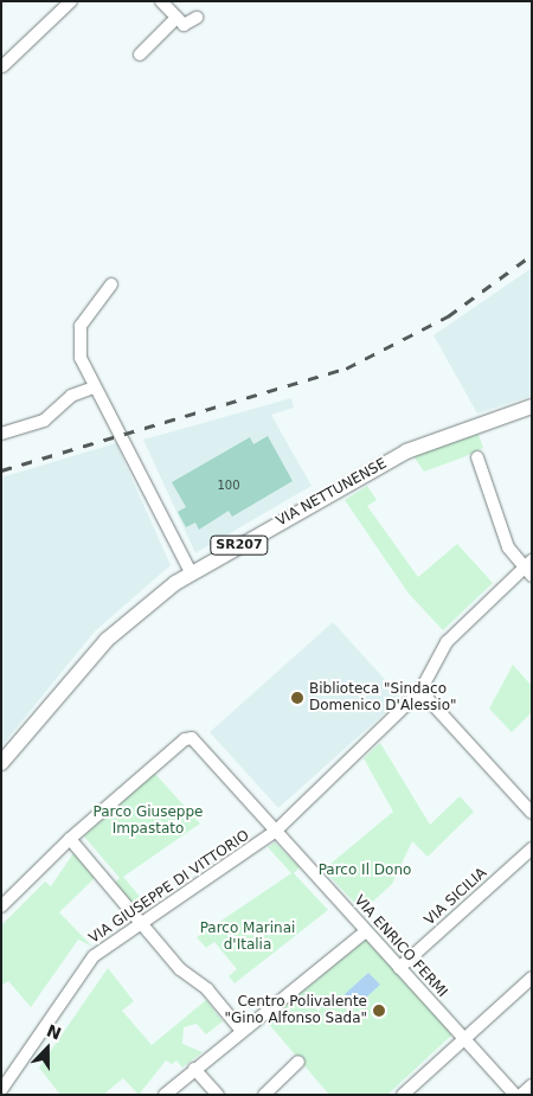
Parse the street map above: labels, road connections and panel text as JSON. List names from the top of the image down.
{
  "streets": {
    "main road": ["VIA NETTUNENSE", "SR207"],
    "street": ["VIA GIUSEPPE DI VITTORIO", "VIA SICILIA", "VIA ENRICO FERMI"]
  },
  "crossings": [
    ["VIA GIUSEPPE DI VITTORIO", "VIA ENRICO FERMI"],
    ["VIA SICILIA", "VIA ENRICO FERMI"]
  ],
  "parks": ["Parco Giuseppe Impastato", "Parco Il Dono", "Parco Marinai d'Italia"],
  "places": ["Biblioteca \"Sindaco Domenico D'Alessio\"", "Centro Polivalente \"Gino Alfonso Sada\""],
  "house_numbers": ["100"],
  "north": "top"
}
